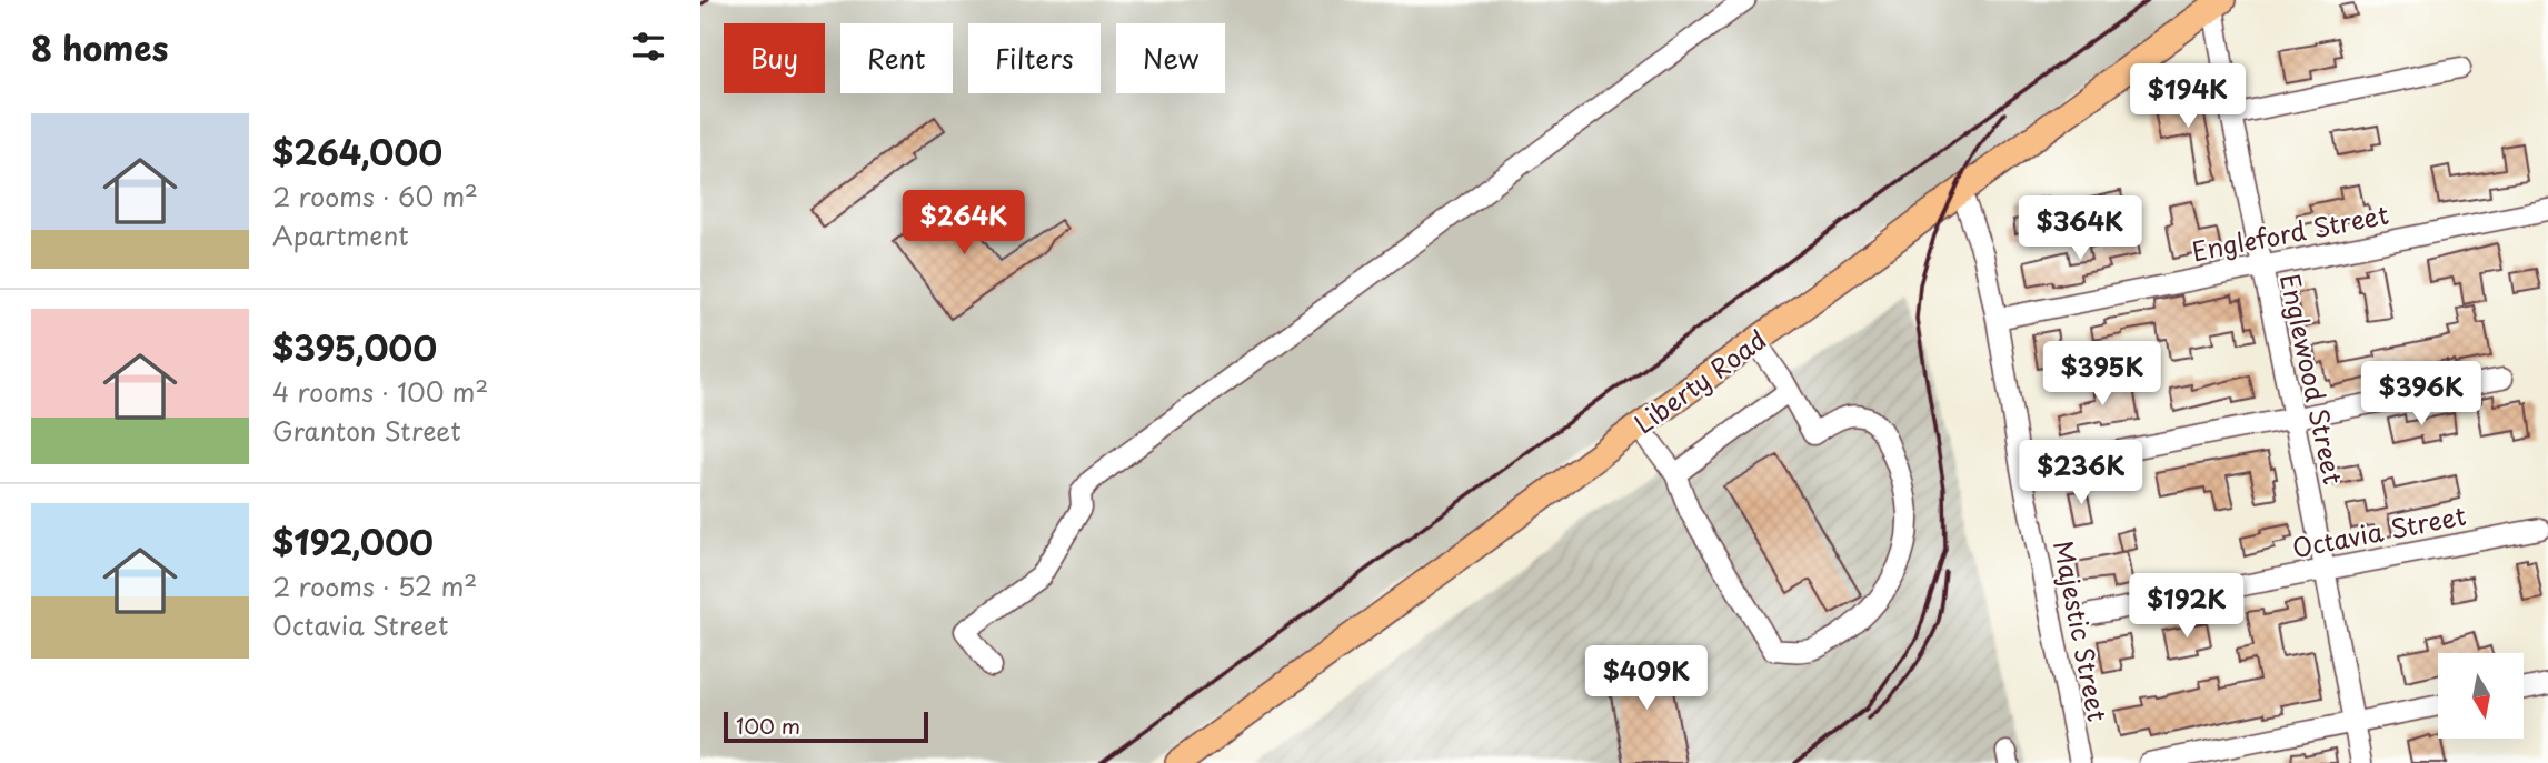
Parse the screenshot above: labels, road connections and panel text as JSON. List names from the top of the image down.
{
  "streets": {
    "main road": ["Liberty Road"],
    "street": [
      "Engleford Street",
      "Englewood Street",
      "Octavia Street",
      "Majestic Street"
    ]
  },
  "crossings": [
    ["Engleford Street", "Englewood Street"],
    ["Engleford Street", "Majestic Street"],
    ["Englewood Street", "Liberty Road"],
    ["Englewood Street", "Octavia Street"],
    ["Liberty Road", "Majestic Street"]
  ],
  "scale_bar": "100 m",
  "north": "bottom",
  "page": {
    "heading": "8 homes",
    "chip": [
      "Buy",
      "Rent",
      "Filters",
      "New"
    ],
    "price": [
      "$194K",
      "$264K",
      "$364K",
      "$395K",
      "$396K",
      "$236K",
      "$192K",
      "$409K"
    ],
    "list": [
      {
        "name": "$264,000",
        "note": "2 rooms · 60 m² · Apartment"
      },
      {
        "name": "$395,000",
        "note": "4 rooms · 100 m² · Granton Street"
      },
      {
        "name": "$192,000",
        "note": "2 rooms · 52 m² · Octavia Street"
      }
    ],
    "scale": "100 m"
  }
}
